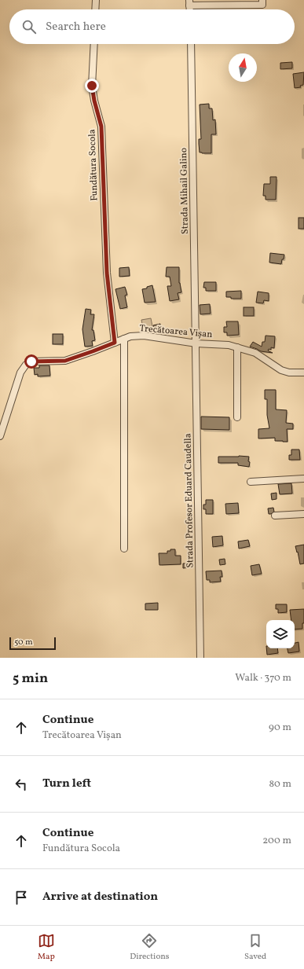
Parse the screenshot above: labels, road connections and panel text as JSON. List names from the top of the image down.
{
  "streets": {
    "street": [
      "Fundătura Socola",
      "Strada Mihail Galino",
      "Trecătoarea Vișan",
      "Strada Profesor Eduard Caudella"
    ]
  },
  "crossings": [
    ["Fundătura Socola", "Trecătoarea Vișan"],
    ["Strada Mihail Galino", "Trecătoarea Vișan"],
    ["Strada Mihail Galino", "Strada Profesor Eduard Caudella"],
    ["Trecătoarea Vișan", "Strada Profesor Eduard Caudella"]
  ],
  "scale_bar": "50 m",
  "north": "top",
  "page": {
    "search": "Search here",
    "scale": "50 m",
    "heading": ["5 min", "Walk · 370 m"],
    "list": [
      ["Continue", "Trecătoarea Vișan", "90 m"],
      ["Turn left", "80 m"],
      ["Continue", "Fundătura Socola", "200 m"],
      "Arrive at destination"
    ],
    "nav": ["Map", "Directions", "Saved"]
  }
}
